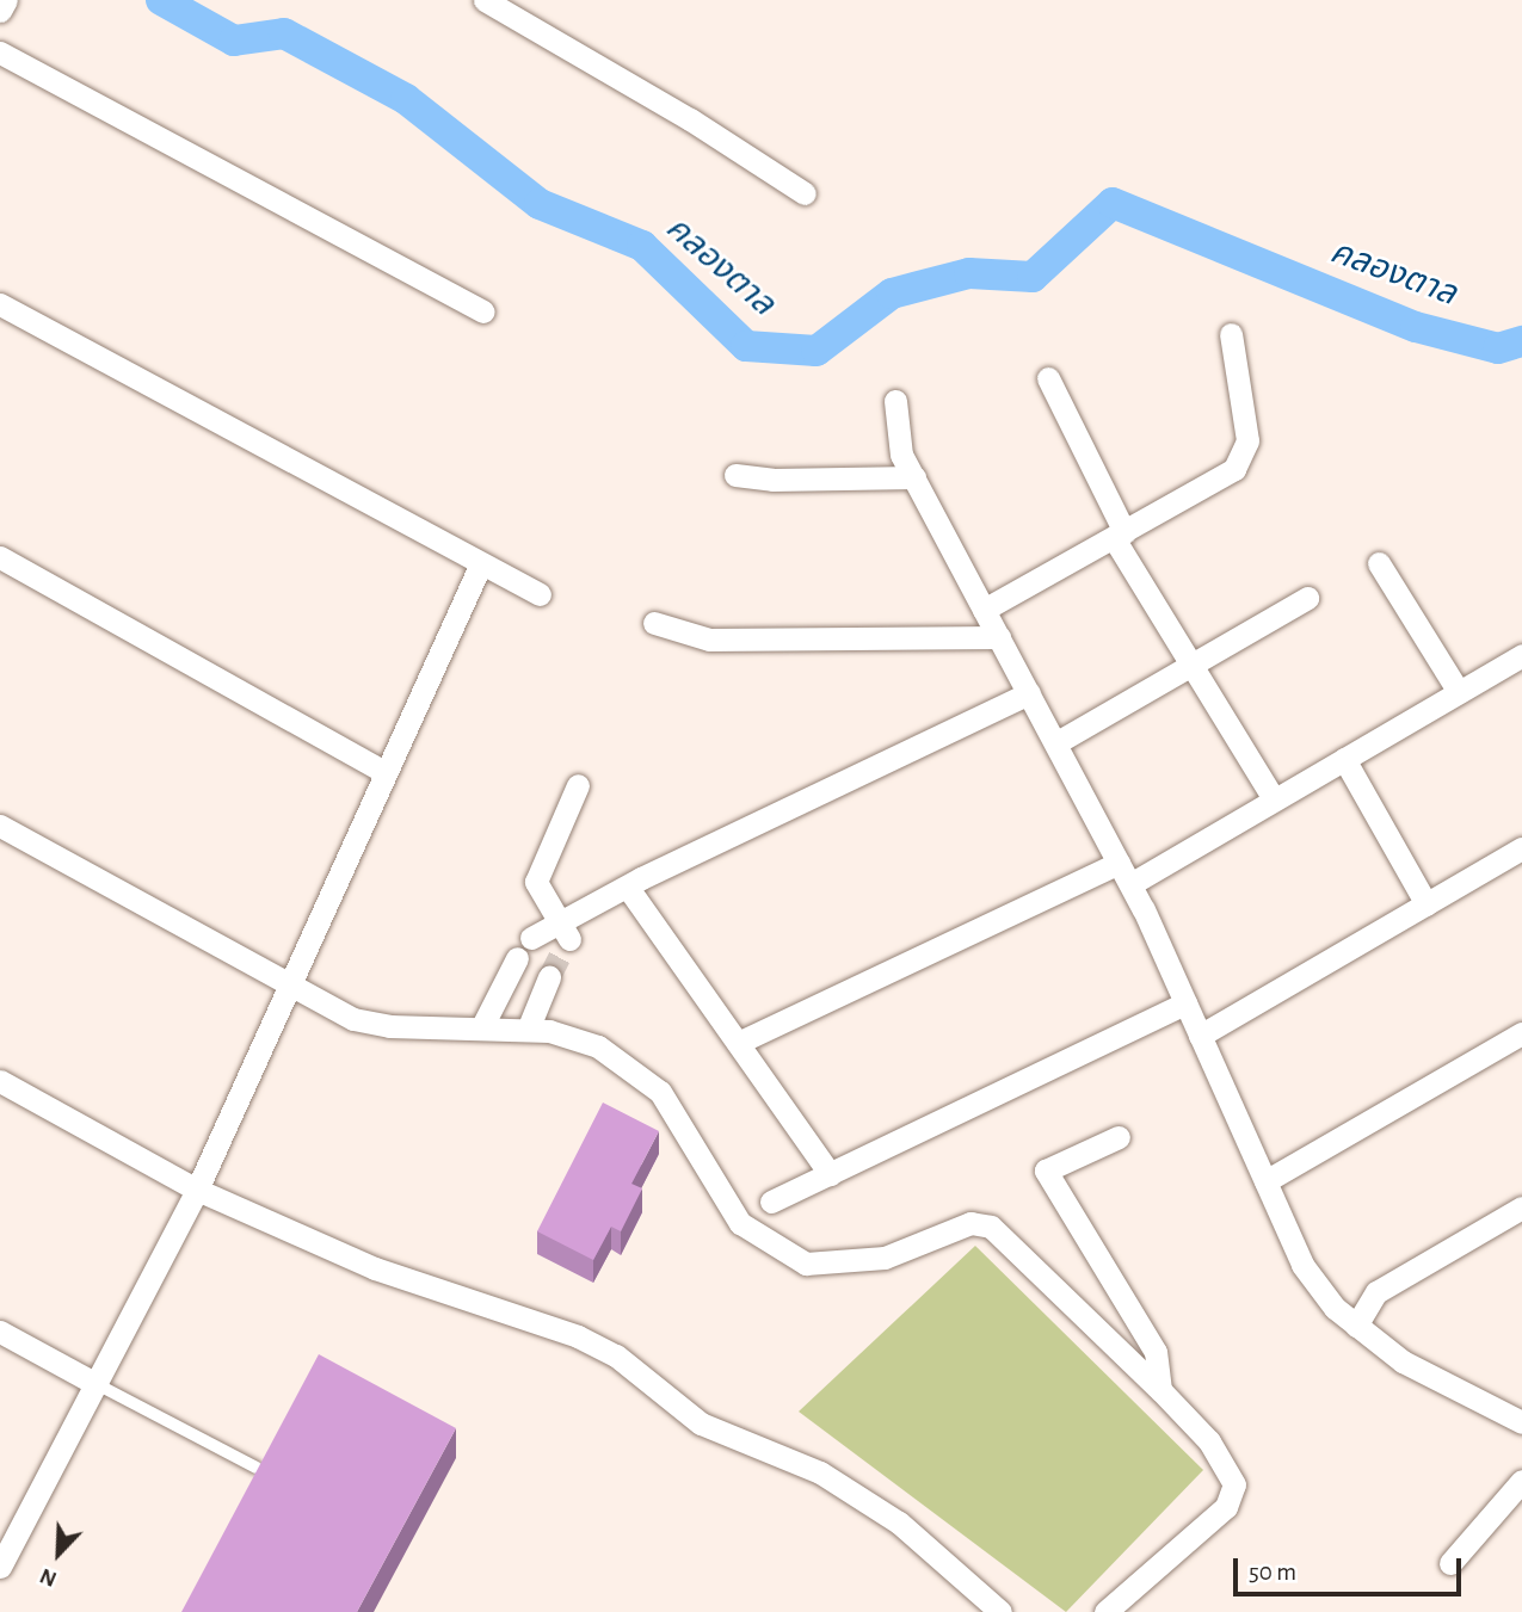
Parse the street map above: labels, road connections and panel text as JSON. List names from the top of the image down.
{
  "water": ["คลองตาล"],
  "scale_bar": "50 m",
  "north": "bottom left"
}
